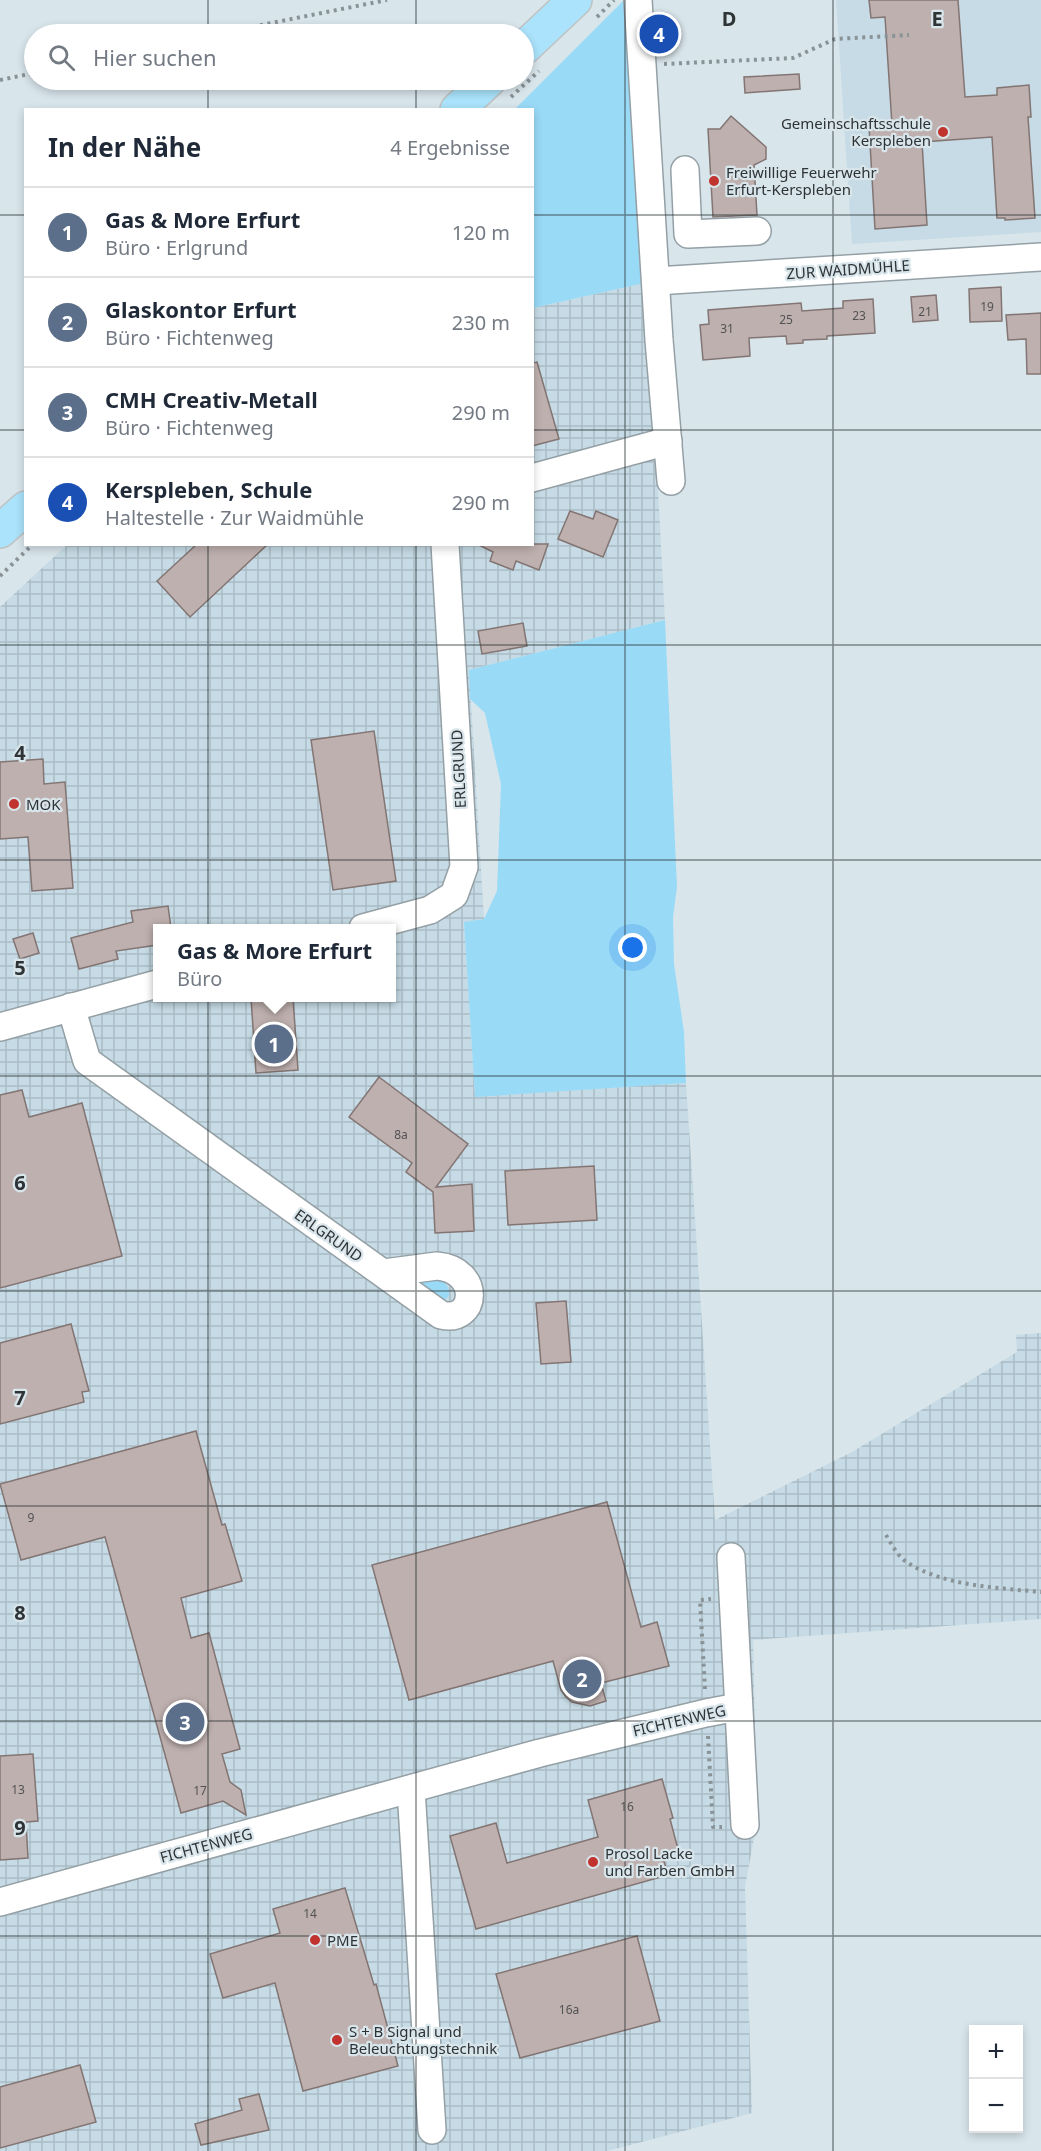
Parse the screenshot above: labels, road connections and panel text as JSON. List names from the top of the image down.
{
  "streets": {
    "street": ["ZUR WAIDMÜHLE", "ERLGRUND", "FICHTENWEG"]
  },
  "places": [
    "Gemeinschaftsschule Kerspleben",
    "Freiwillige Feuerwehr Erfurt-Kerspleben",
    "MOK",
    "Prosol Lacke und Farben GmbH",
    "PME",
    "S + B Signal und Beleuchtungstechnik"
  ],
  "house_numbers": [
    "19",
    "21",
    "23",
    "25",
    "31",
    "8a",
    "9",
    "13",
    "17",
    "16",
    "14",
    "16a"
  ],
  "page": {
    "pins": [
      "4",
      "1",
      "2",
      "3"
    ],
    "search": "Hier suchen",
    "heading": ["In der Nähe", "4 Ergebnisse"],
    "list": [
      {
        "mark": "1",
        "name": "Gas & More Erfurt",
        "note": "Büro · Erlgrund",
        "value": "120 m"
      },
      {
        "mark": "2",
        "name": "Glaskontor Erfurt",
        "note": "Büro · Fichtenweg",
        "value": "230 m"
      },
      {
        "mark": "3",
        "name": "CMH Creativ-Metall",
        "note": "Büro · Fichtenweg",
        "value": "290 m"
      },
      {
        "mark": "4",
        "name": "Kerspleben, Schule",
        "note": "Haltestelle · Zur Waidmühle",
        "value": "290 m"
      }
    ],
    "popup": ["Gas & More Erfurt", "Büro"],
    "map_buttons": ["+", "−"]
  },
  "grid": {
    "columns": ["D", "E"],
    "rows": [
      "4",
      "5",
      "6",
      "7",
      "8",
      "9"
    ]
  }
}
